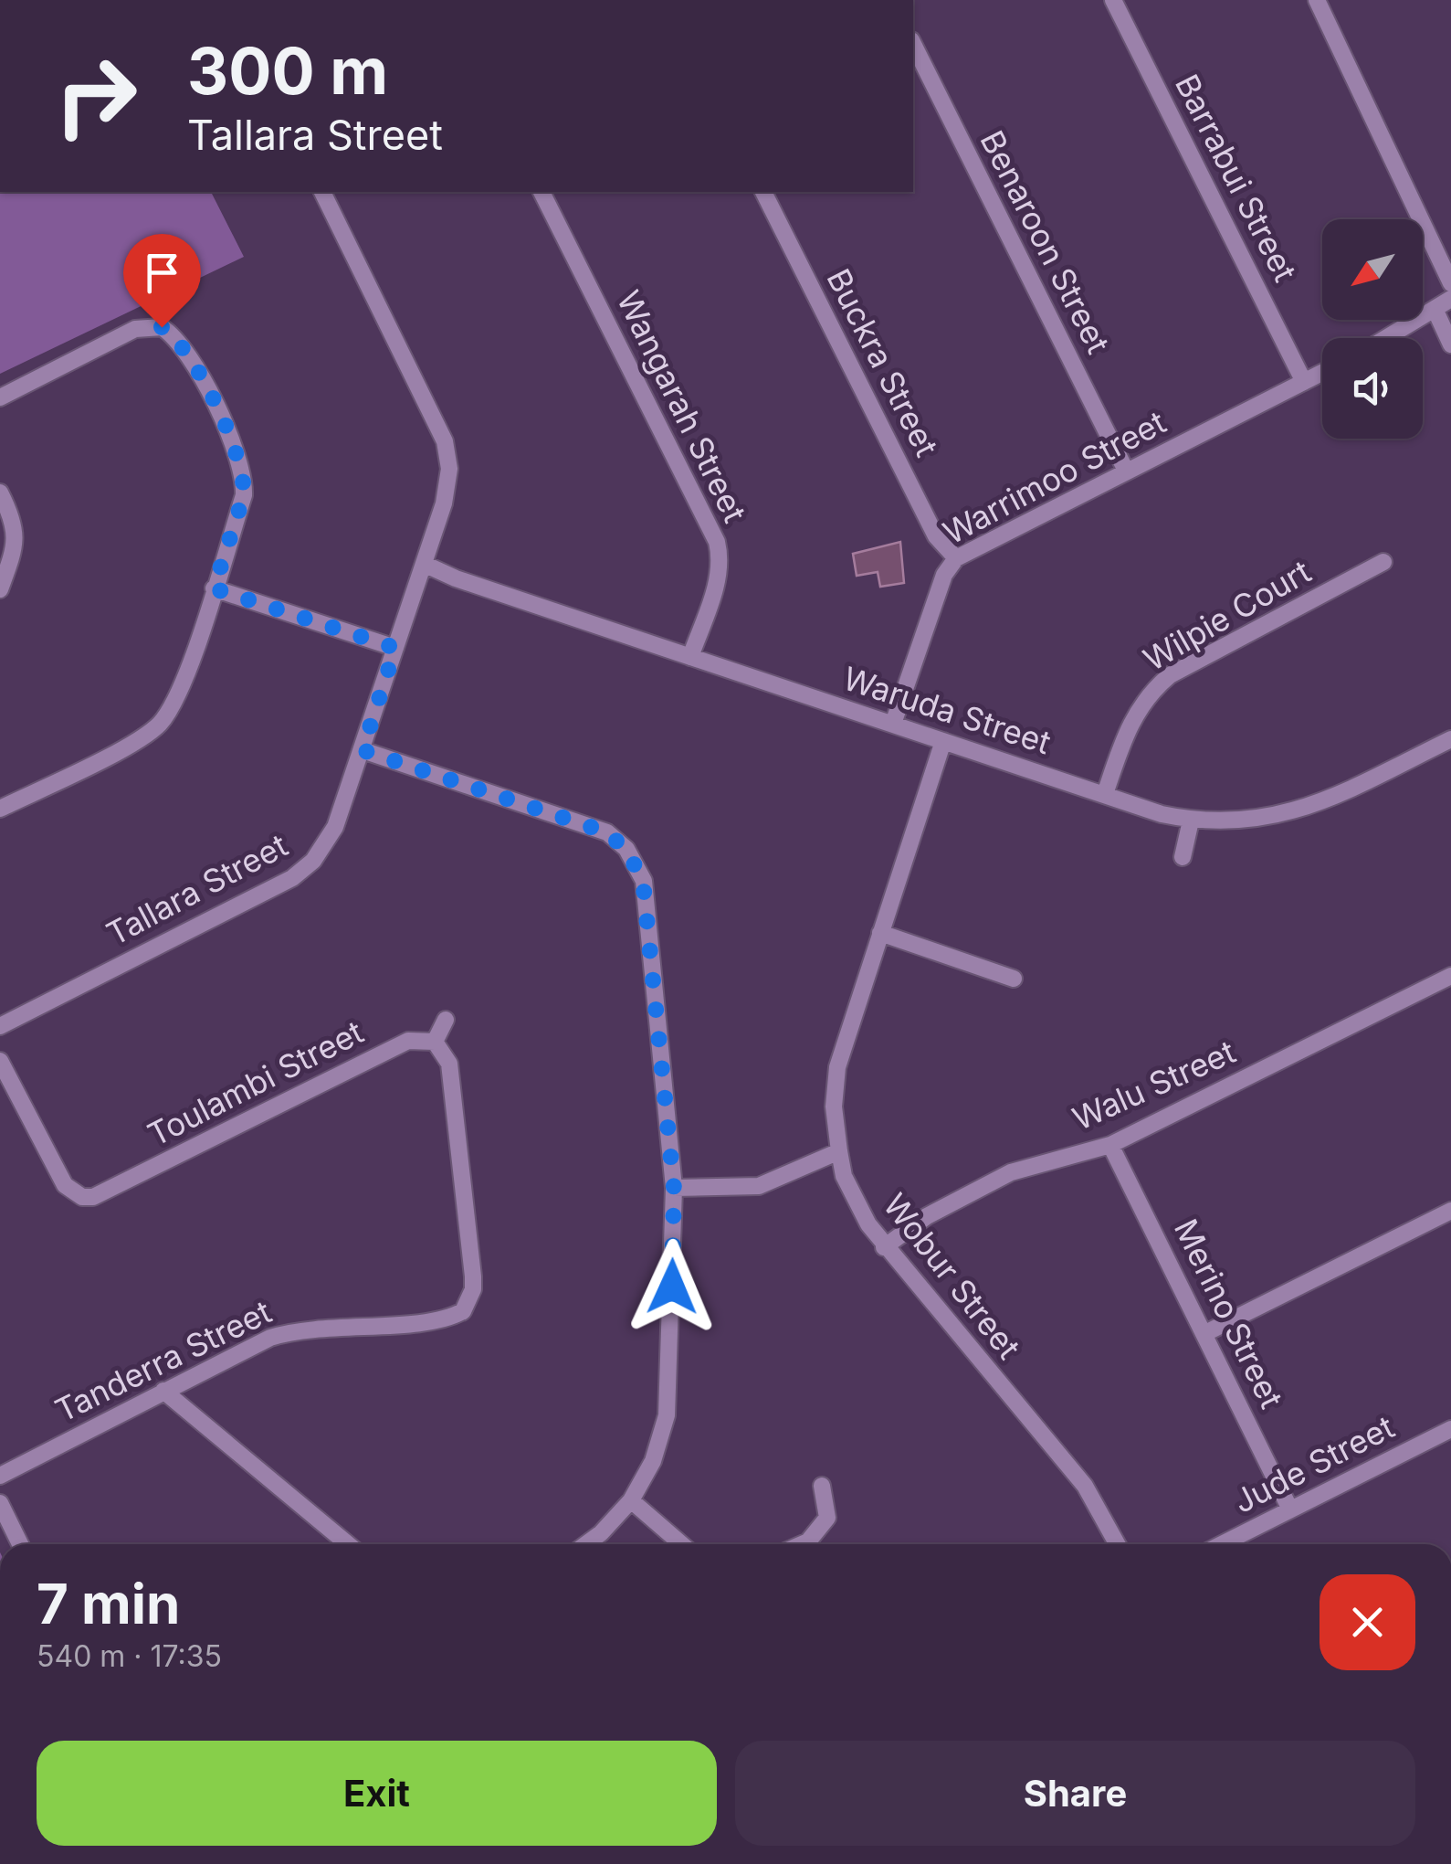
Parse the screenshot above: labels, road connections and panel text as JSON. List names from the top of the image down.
{
  "streets": {
    "street": [
      "Barrabui Street",
      "Benaroon Street",
      "Buckra Street",
      "Wangarah Street",
      "Warrimoo Street",
      "Wilpie Court",
      "Waruda Street",
      "Tallara Street",
      "Toulambi Street",
      "Walu Street",
      "Wobur Street",
      "Merino Street",
      "Tanderra Street",
      "Jude Street"
    ]
  },
  "crossings": [
    ["Barrabui Street", "Warrimoo Street"],
    ["Benaroon Street", "Warrimoo Street"],
    ["Buckra Street", "Warrimoo Street"],
    ["Wangarah Street", "Waruda Street"],
    ["Warrimoo Street", "Waruda Street"],
    ["Wilpie Court", "Waruda Street"],
    ["Waruda Street", "Tallara Street"],
    ["Waruda Street", "Wobur Street"],
    ["Toulambi Street", "Tanderra Street"],
    ["Walu Street", "Wobur Street"],
    ["Walu Street", "Merino Street"],
    ["Merino Street", "Jude Street"]
  ],
  "north": "bottom left",
  "page": {
    "turn": ["300 m", "Tallara Street"],
    "heading": ["7 min", "540 m · 17:35"],
    "buttons": ["Exit", "Share"]
  }
}
